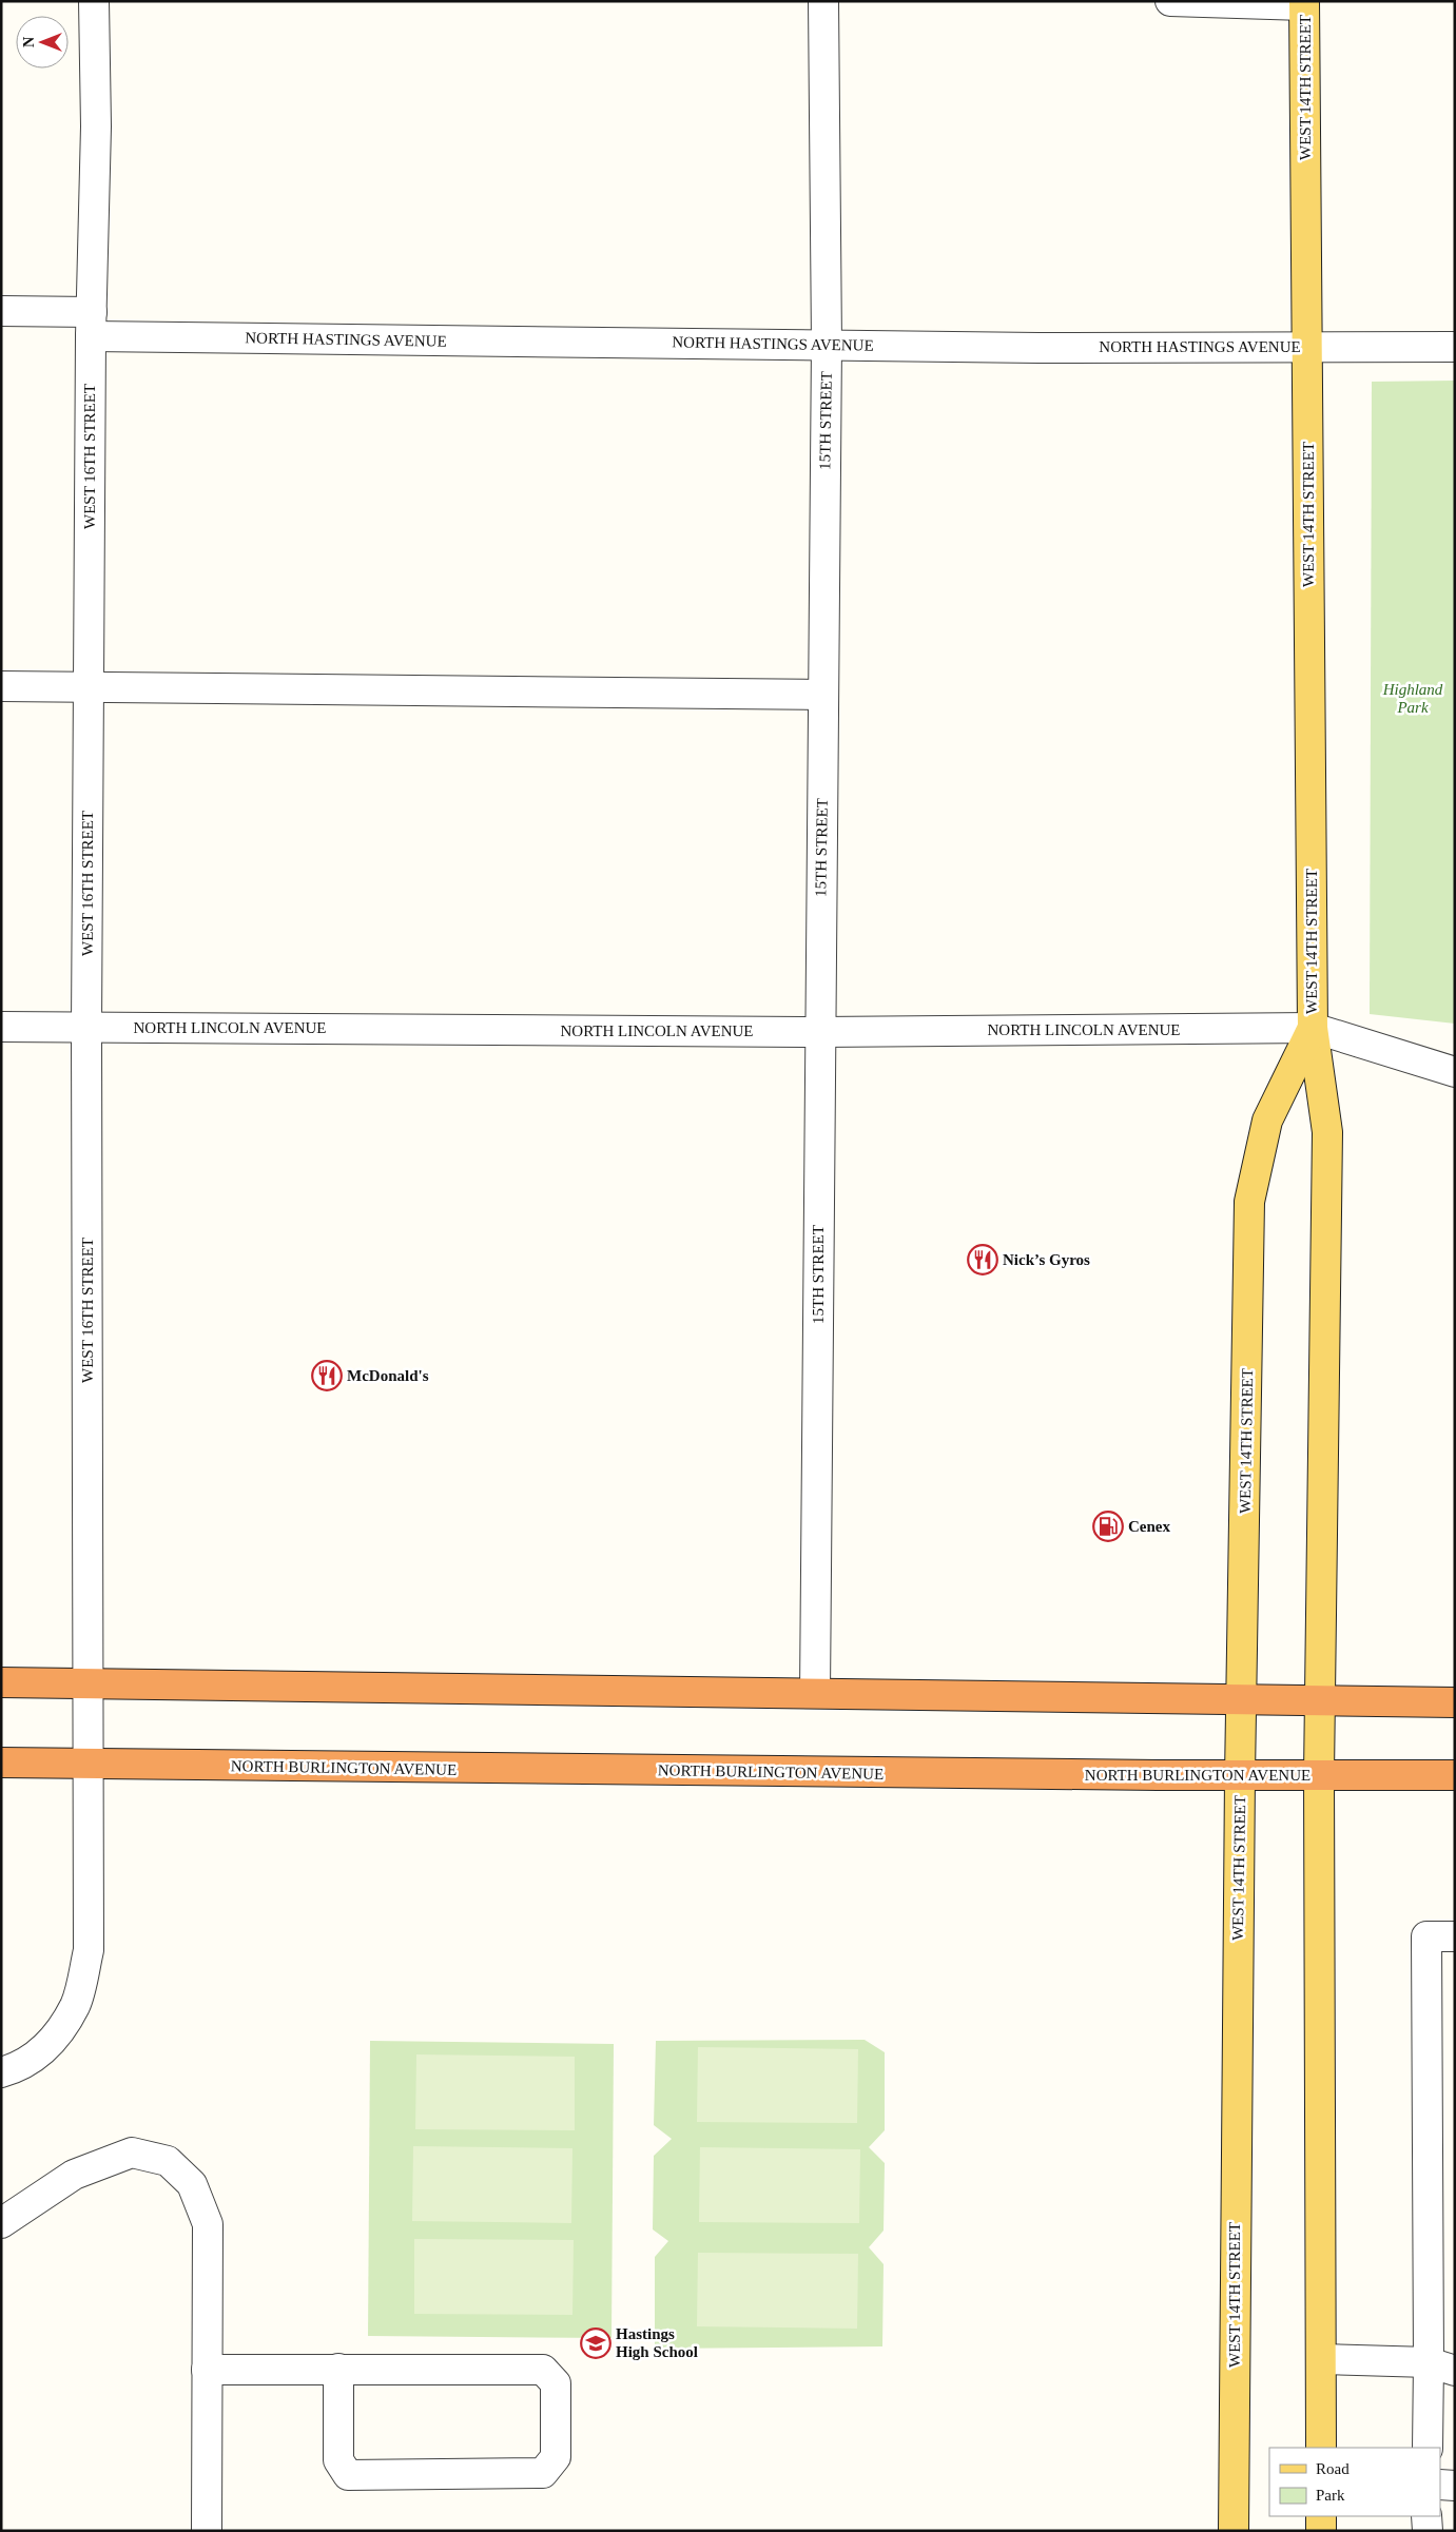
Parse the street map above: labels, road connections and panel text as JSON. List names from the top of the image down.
{
  "streets": {
    "highway": ["NORTH BURLINGTON AVENUE"],
    "main road": ["WEST 14TH STREET"],
    "street": [
      "NORTH HASTINGS AVENUE",
      "15TH STREET",
      "WEST 16TH STREET",
      "NORTH LINCOLN AVENUE"
    ]
  },
  "crossings": [
    ["WEST 14TH STREET", "NORTH HASTINGS AVENUE"],
    ["WEST 14TH STREET", "NORTH LINCOLN AVENUE"],
    ["WEST 14TH STREET", "NORTH BURLINGTON AVENUE"],
    ["NORTH HASTINGS AVENUE", "15TH STREET"],
    ["NORTH HASTINGS AVENUE", "WEST 16TH STREET"],
    ["15TH STREET", "NORTH LINCOLN AVENUE"],
    ["WEST 16TH STREET", "NORTH LINCOLN AVENUE"],
    ["WEST 16TH STREET", "NORTH BURLINGTON AVENUE"]
  ],
  "parks": ["Highland Park"],
  "places": {
    "restaurant": ["Nick’s Gyros", "McDonald's"],
    "fuel station": ["Cenex"],
    "school or university": ["Hastings High School"]
  },
  "legend": ["Road", "Park"],
  "north": "left"
}
